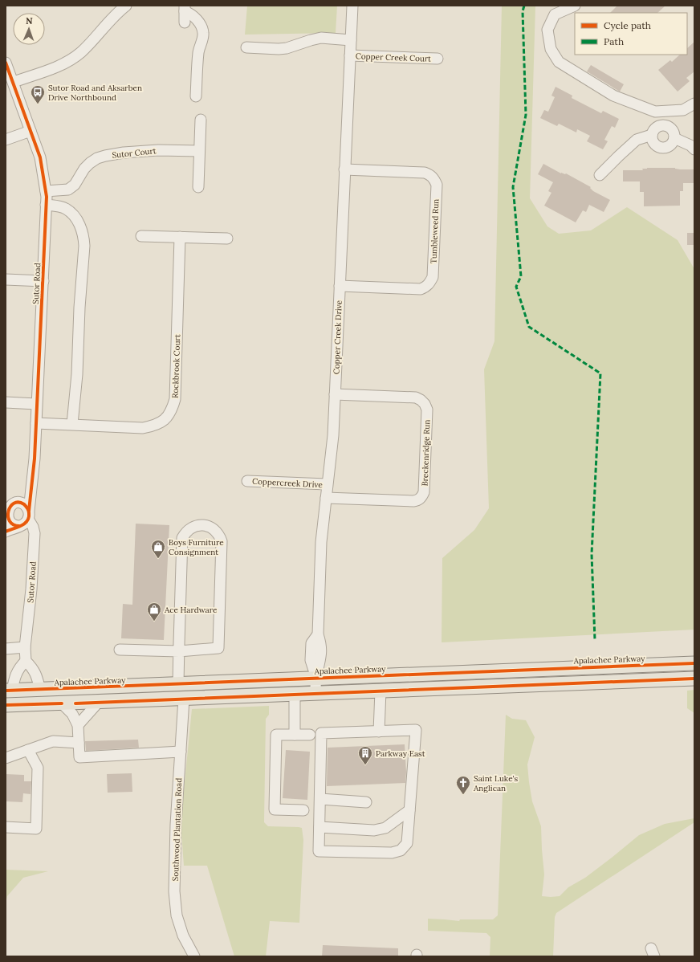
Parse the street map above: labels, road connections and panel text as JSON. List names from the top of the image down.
{
  "streets": {
    "main road": ["Apalachee Parkway"],
    "street": [
      "Copper Creek Court",
      "Sutor Court",
      "Tumbleweed Run",
      "Sutor Road",
      "Copper Creek Drive",
      "Rockbrook Court",
      "Breckenridge Run",
      "Coppercreek Drive",
      "Southwood Plantation Road"
    ]
  },
  "crossings": [
    ["Copper Creek Court", "Copper Creek Drive"],
    ["Sutor Court", "Sutor Road"],
    ["Tumbleweed Run", "Copper Creek Drive"],
    ["Sutor Road", "Rockbrook Court"],
    ["Copper Creek Drive", "Breckenridge Run"],
    ["Copper Creek Drive", "Coppercreek Drive"],
    ["Copper Creek Drive", "Apalachee Parkway"]
  ],
  "places": {
    "bus stop": ["Sutor Road and Aksarben Drive Northbound"],
    "shop": ["Boys Furniture Consignment", "Ace Hardware"],
    "building": ["Parkway East"],
    "church": ["Saint Luke's Anglican"]
  },
  "legend": ["Cycle path", "Path"],
  "north": "top"
}
